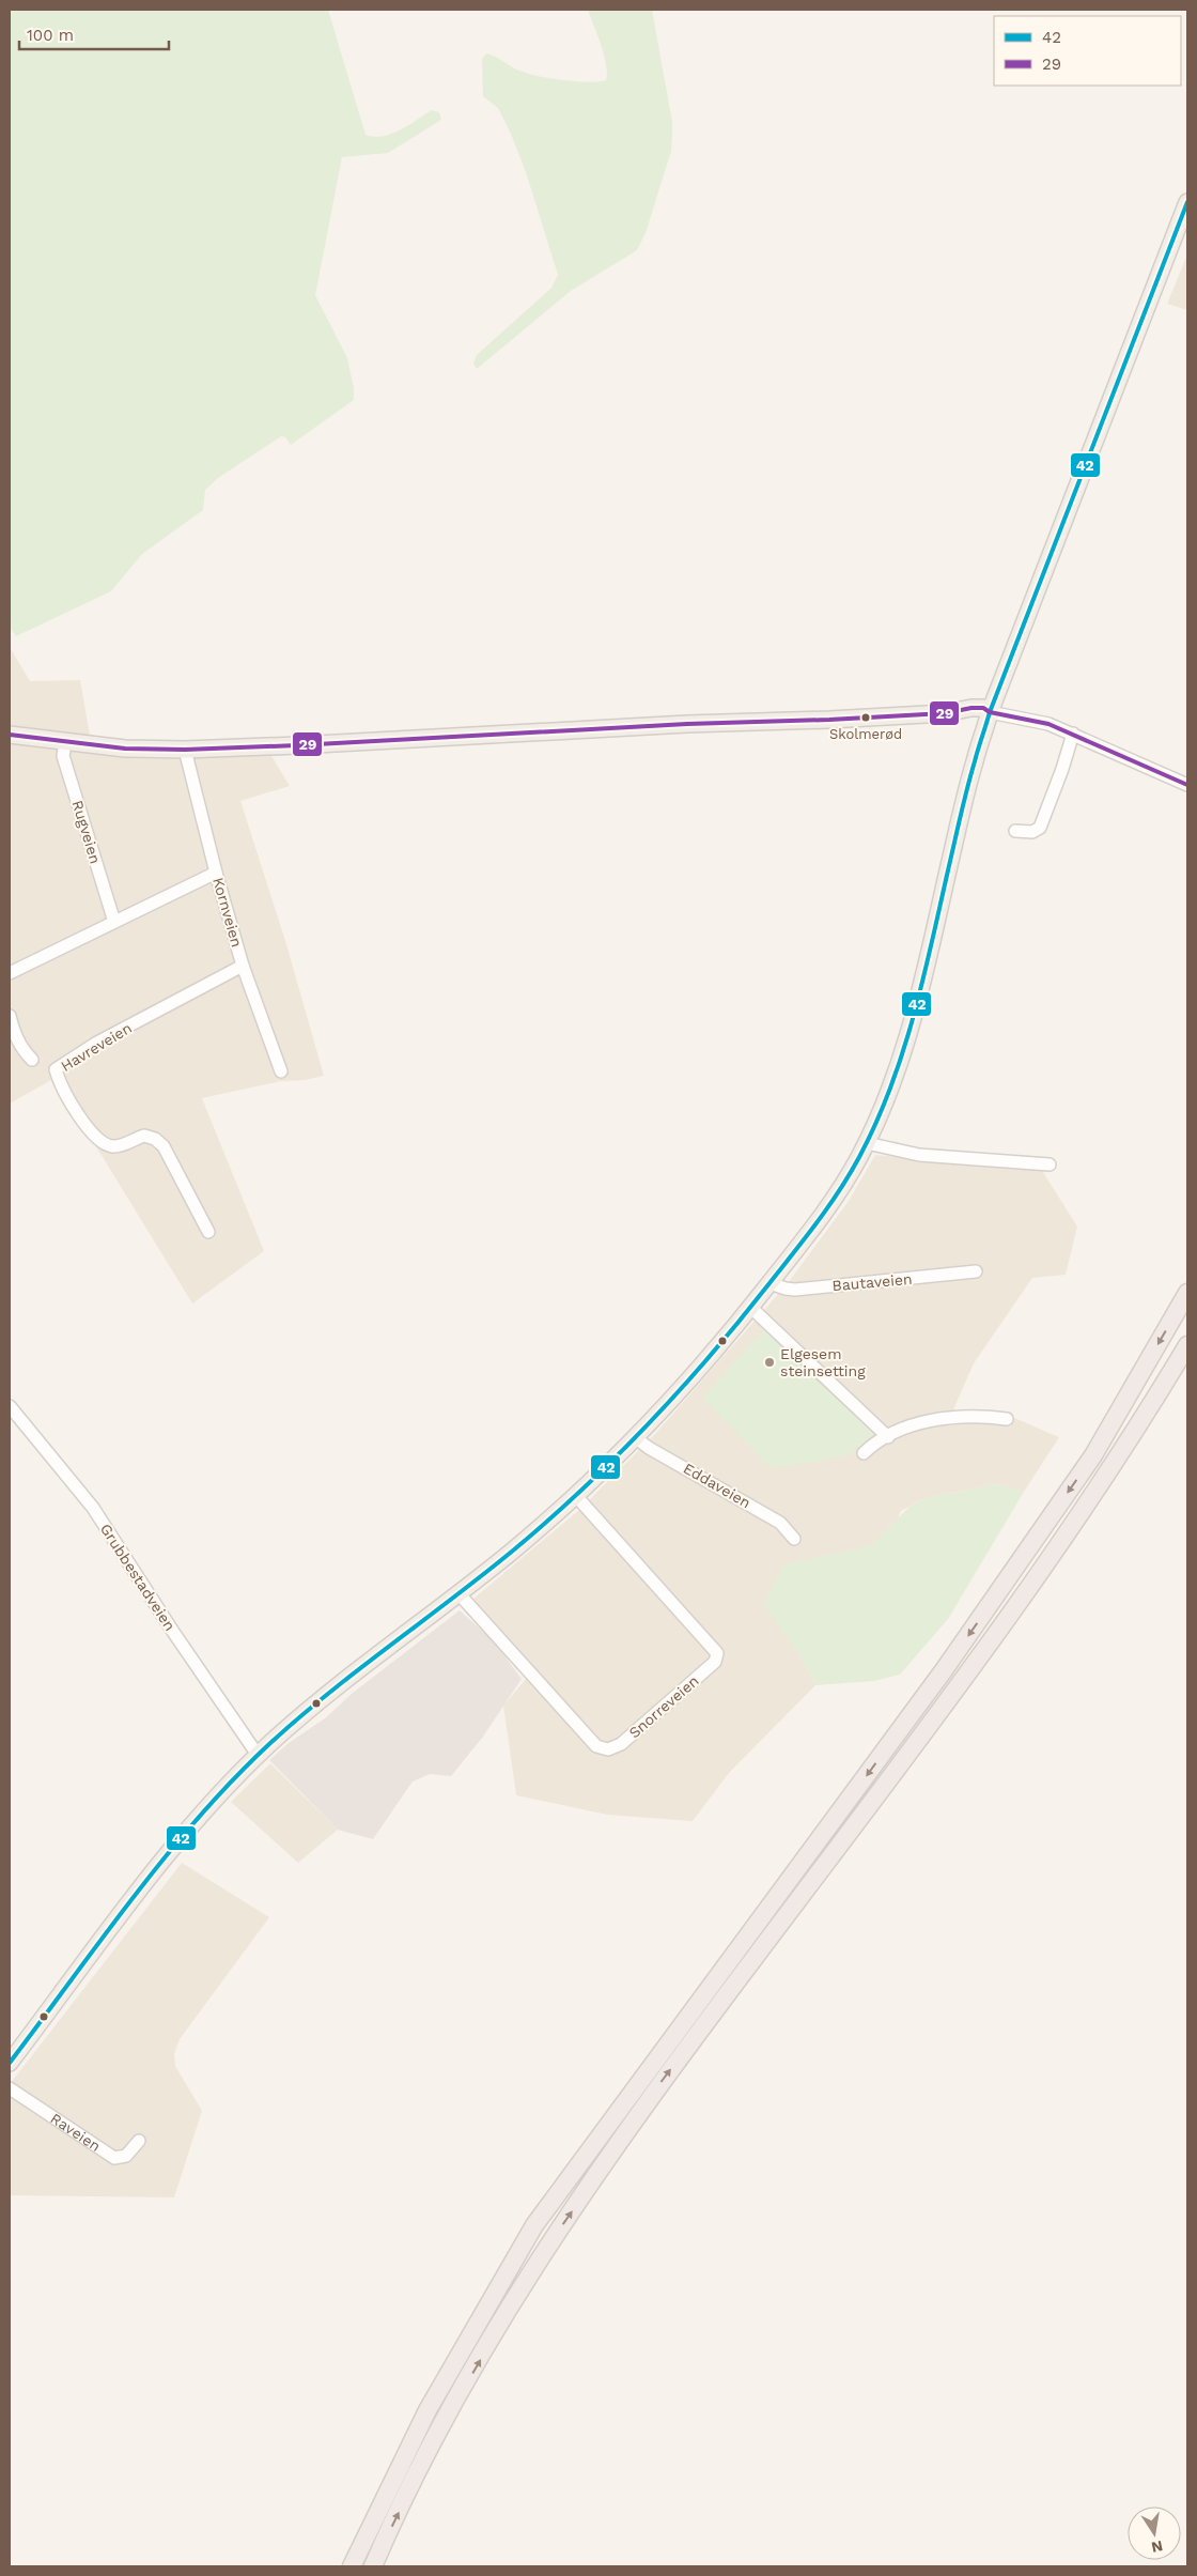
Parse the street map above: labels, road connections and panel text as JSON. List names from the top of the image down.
{
  "streets": {
    "street": [
      "Rugveien",
      "Kornveien",
      "Havreveien",
      "Bautaveien",
      "Eddaveien",
      "Grubbestadveien",
      "Snorreveien",
      "Raveien"
    ]
  },
  "crossings": [
    ["Kornveien", "Havreveien"]
  ],
  "places": ["Skolmerød", "Elgesem steinsetting"],
  "lines": ["transit line 42", "transit line 29"],
  "legend": ["42", "29"],
  "scale_bar": "100 m",
  "north": "bottom"
}
